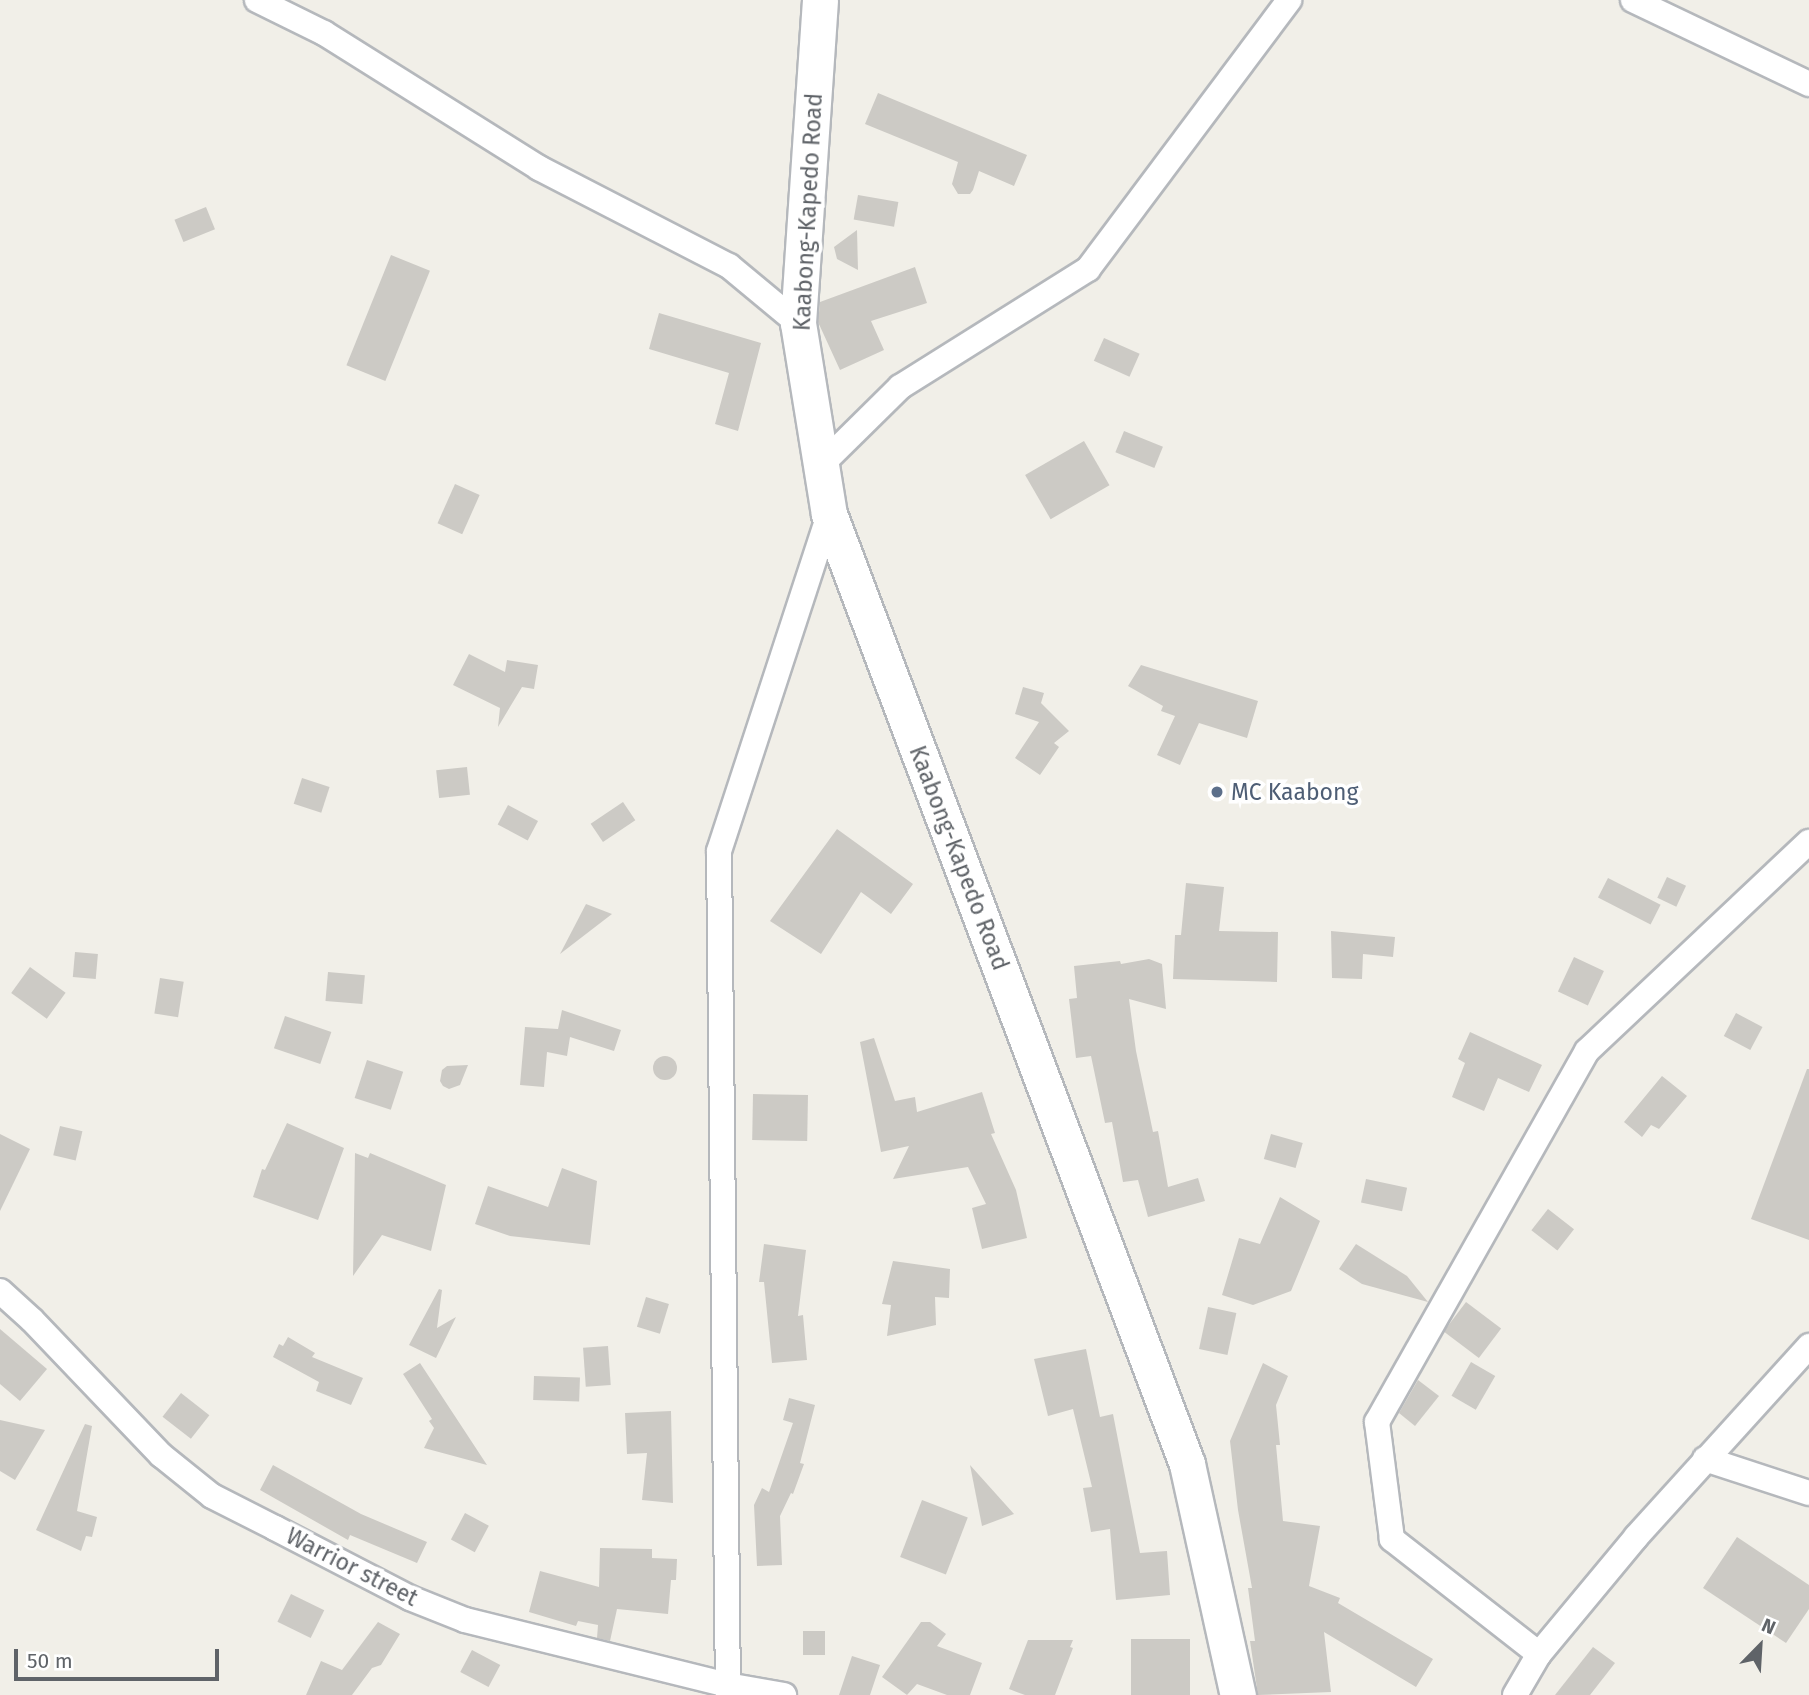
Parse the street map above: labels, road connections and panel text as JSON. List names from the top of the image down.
{
  "streets": {
    "main road": ["Kaabong-Kapedo Road"],
    "street": ["Warrior street"]
  },
  "places": ["MC Kaabong"],
  "scale_bar": "50 m",
  "north": "top right"
}
